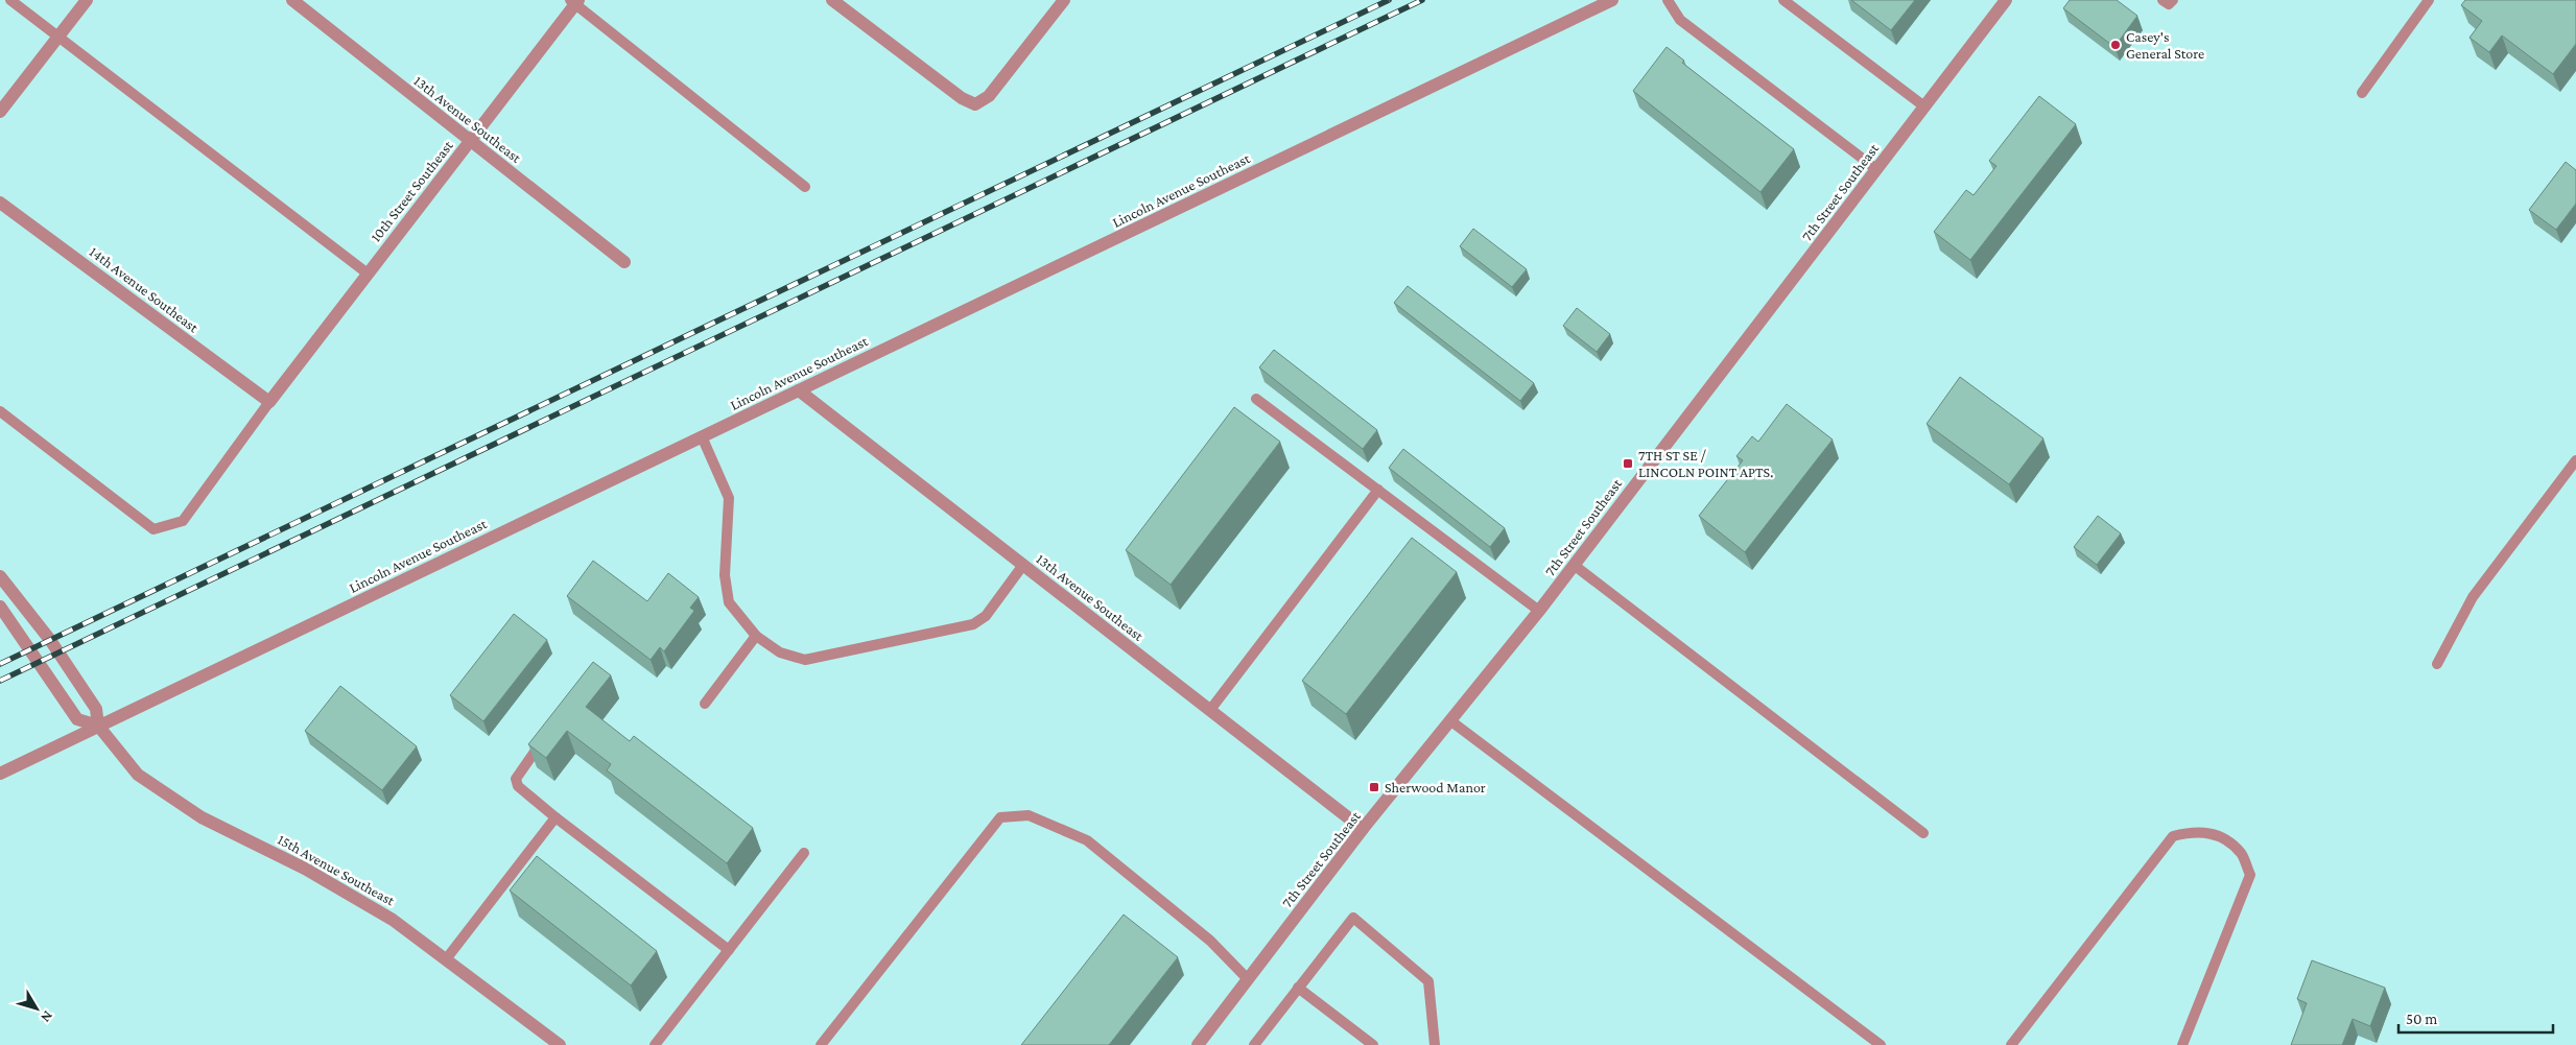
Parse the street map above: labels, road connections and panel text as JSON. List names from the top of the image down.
{
  "streets": {
    "street": [
      "13th Avenue Southeast",
      "Lincoln Avenue Southeast",
      "10th Street Southeast",
      "7th Street Southeast",
      "14th Avenue Southeast",
      "15th Avenue Southeast"
    ]
  },
  "crossings": [
    ["13th Avenue Southeast", "Lincoln Avenue Southeast"],
    ["13th Avenue Southeast", "10th Street Southeast"],
    ["13th Avenue Southeast", "7th Street Southeast"],
    ["Lincoln Avenue Southeast", "15th Avenue Southeast"],
    ["10th Street Southeast", "14th Avenue Southeast"]
  ],
  "places": {
    "other": ["Casey's General Store"],
    "transit": ["7TH ST SE / LINCOLN POINT APTS.", "Sherwood Manor"]
  },
  "scale_bar": "50 m",
  "north": "bottom right"
}
